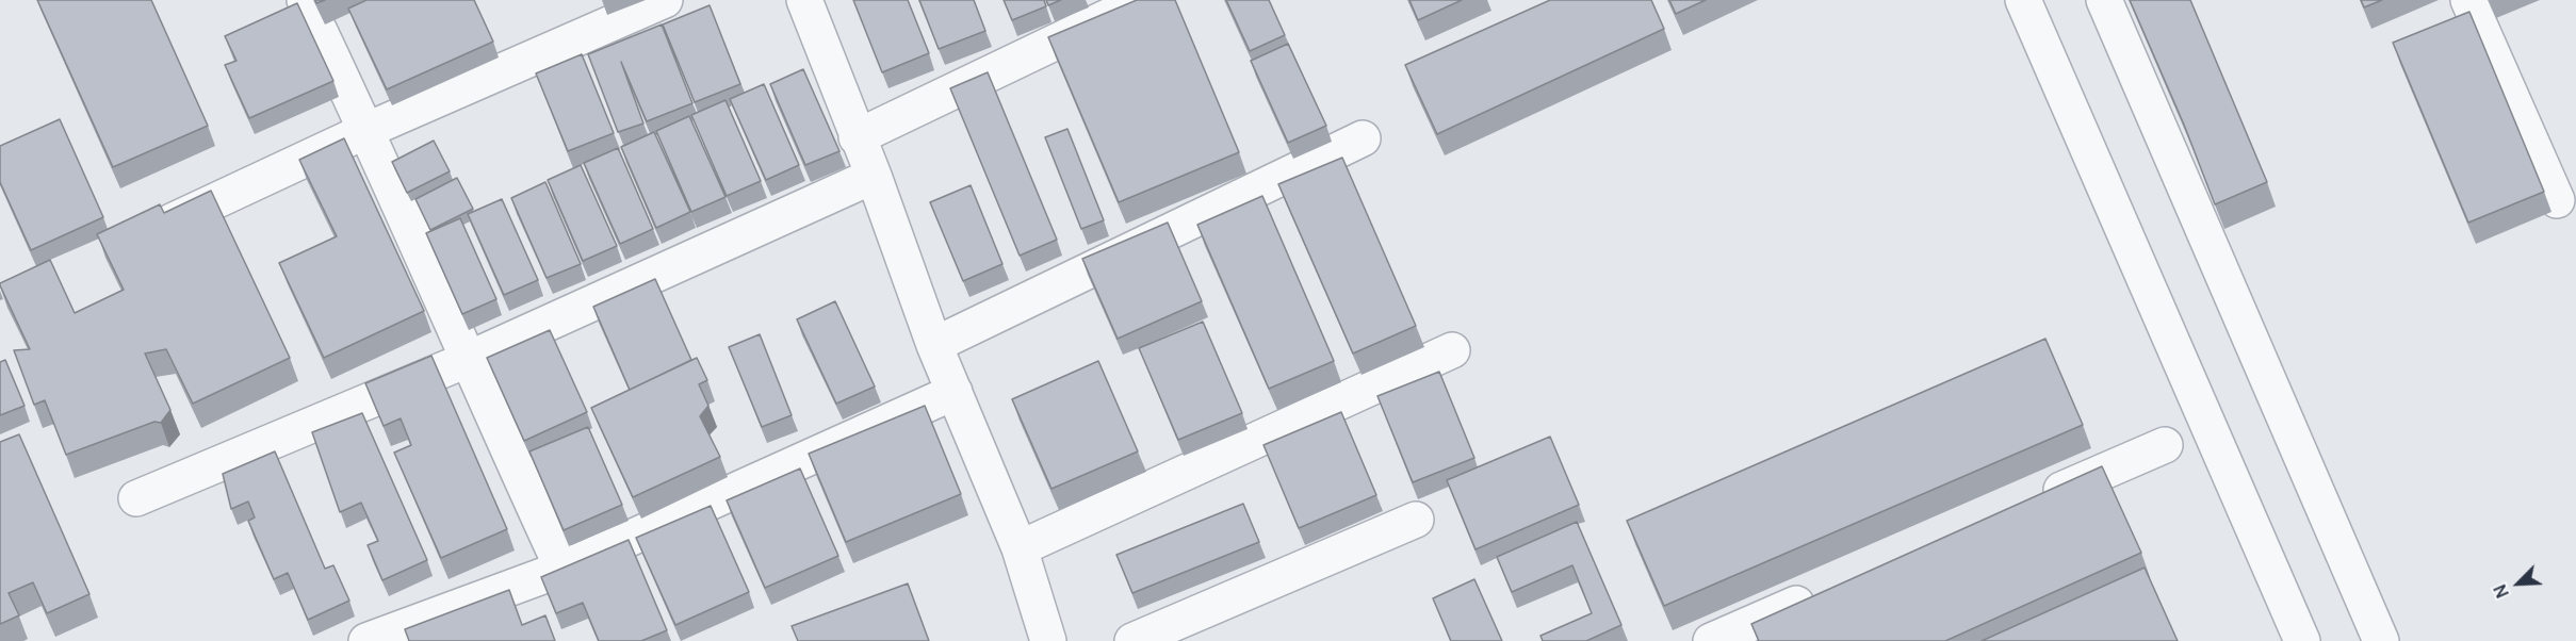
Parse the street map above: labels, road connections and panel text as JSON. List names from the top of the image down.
{
  "north": "bottom left"
}
